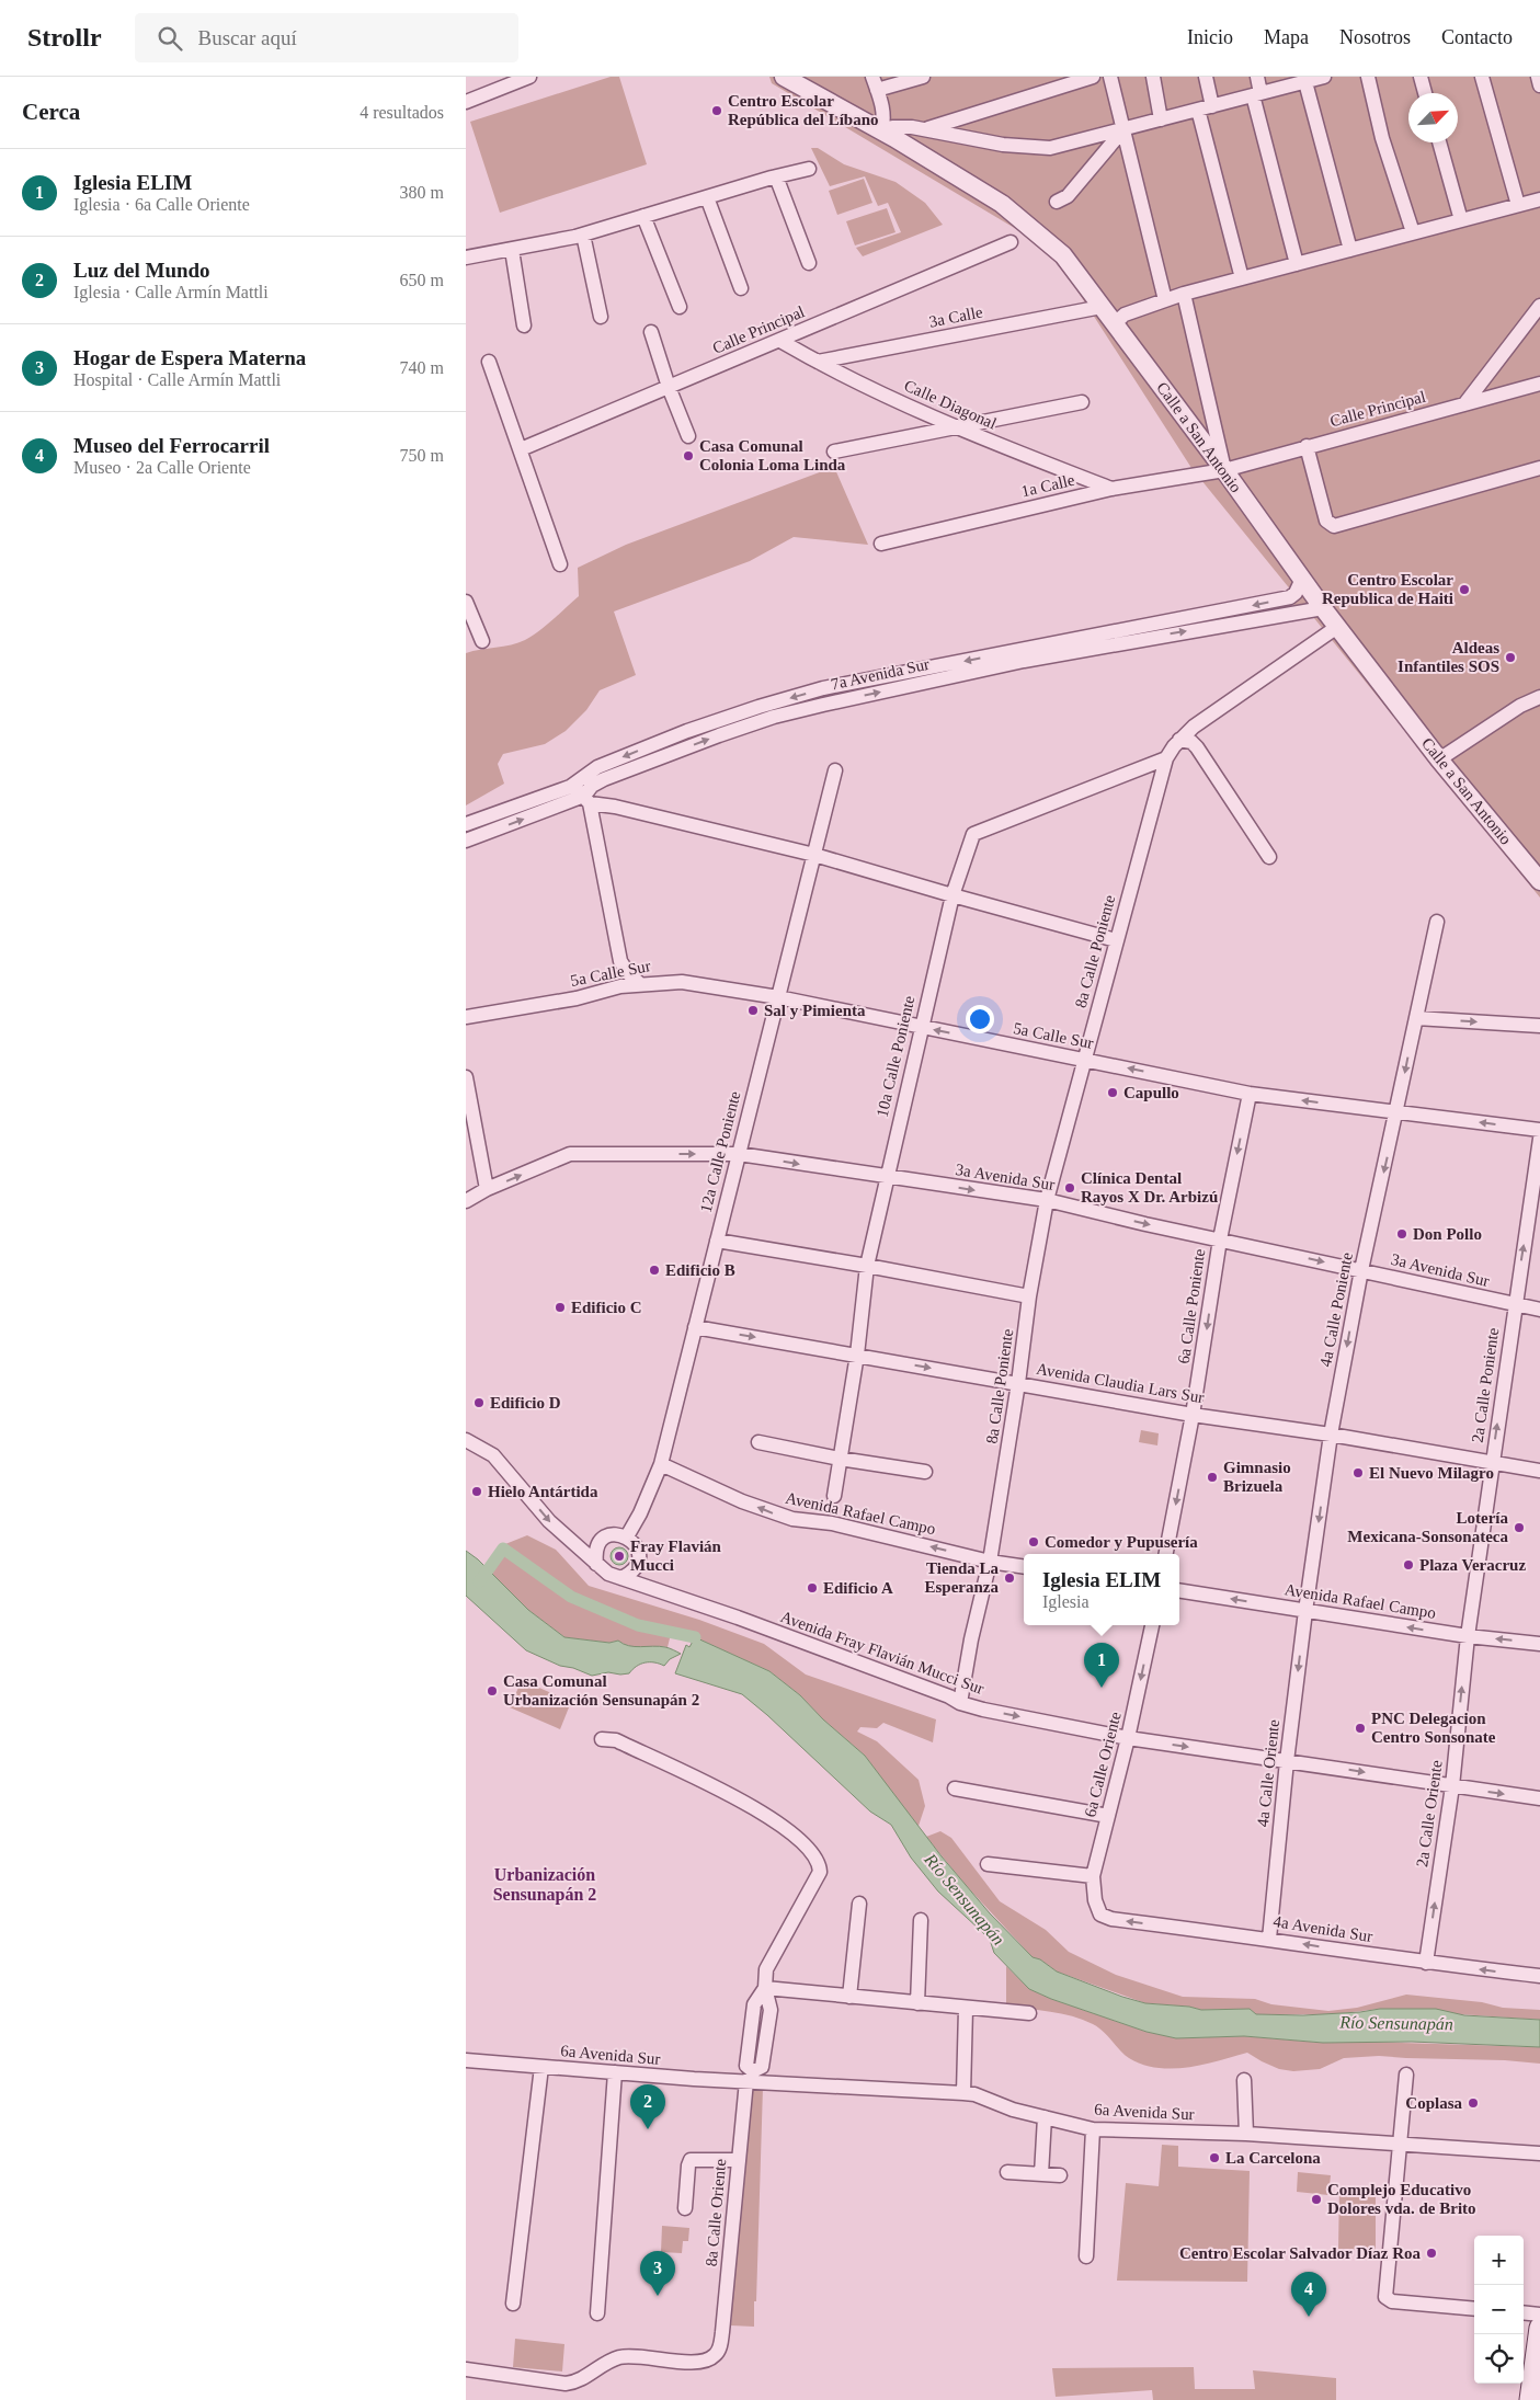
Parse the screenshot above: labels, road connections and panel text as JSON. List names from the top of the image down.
{
  "streets": {
    "street": [
      "3a Calle",
      "Calle Principal",
      "Calle Diagonal",
      "Calle a San Antonio",
      "1a Calle",
      "7a Avenida Sur",
      "8a Calle Poniente",
      "5a Calle Sur",
      "10a Calle Poniente",
      "12a Calle Poniente",
      "3a Avenida Sur",
      "6a Calle Poniente",
      "4a Calle Poniente",
      "Avenida Claudia Lars Sur",
      "2a Calle Poniente",
      "Avenida Rafael Campo",
      "Avenida Fray Flavián Mucci Sur",
      "6a Calle Oriente",
      "4a Calle Oriente",
      "2a Calle Oriente",
      "4a Avenida Sur",
      "6a Avenida Sur",
      "8a Calle Oriente"
    ]
  },
  "crossings": [
    ["3a Calle", "Calle Diagonal"],
    ["3a Calle", "Calle a San Antonio"],
    ["Calle Principal", "Calle Diagonal"],
    ["Calle Principal", "Calle a San Antonio"],
    ["Calle Principal", "1a Calle"],
    ["Calle Diagonal", "1a Calle"],
    ["Calle a San Antonio", "1a Calle"],
    ["Calle a San Antonio", "7a Avenida Sur"],
    ["Calle a San Antonio", "8a Calle Poniente"],
    ["8a Calle Poniente", "5a Calle Sur"],
    ["8a Calle Poniente", "10a Calle Poniente"],
    ["8a Calle Poniente", "3a Avenida Sur"],
    ["8a Calle Poniente", "Avenida Claudia Lars Sur"],
    ["8a Calle Poniente", "Avenida Rafael Campo"],
    ["5a Calle Sur", "10a Calle Poniente"],
    ["5a Calle Sur", "12a Calle Poniente"],
    ["5a Calle Sur", "6a Calle Poniente"],
    ["5a Calle Sur", "4a Calle Poniente"],
    ["10a Calle Poniente", "3a Avenida Sur"],
    ["10a Calle Poniente", "Avenida Claudia Lars Sur"],
    ["12a Calle Poniente", "3a Avenida Sur"],
    ["12a Calle Poniente", "Avenida Claudia Lars Sur"],
    ["12a Calle Poniente", "Avenida Rafael Campo"],
    ["12a Calle Poniente", "Avenida Fray Flavián Mucci Sur"],
    ["3a Avenida Sur", "6a Calle Poniente"],
    ["3a Avenida Sur", "4a Calle Poniente"],
    ["3a Avenida Sur", "2a Calle Poniente"],
    ["6a Calle Poniente", "Avenida Claudia Lars Sur"],
    ["4a Calle Poniente", "Avenida Claudia Lars Sur"],
    ["4a Calle Poniente", "Avenida Rafael Campo"],
    ["4a Calle Poniente", "4a Calle Oriente"],
    ["Avenida Claudia Lars Sur", "2a Calle Poniente"],
    ["2a Calle Poniente", "Avenida Rafael Campo"],
    ["2a Calle Poniente", "2a Calle Oriente"],
    ["Avenida Rafael Campo", "4a Calle Oriente"],
    ["Avenida Rafael Campo", "2a Calle Oriente"],
    ["Avenida Fray Flavián Mucci Sur", "6a Calle Oriente"],
    ["Avenida Fray Flavián Mucci Sur", "4a Calle Oriente"],
    ["Avenida Fray Flavián Mucci Sur", "2a Calle Oriente"],
    ["6a Calle Oriente", "4a Avenida Sur"],
    ["4a Calle Oriente", "4a Avenida Sur"],
    ["2a Calle Oriente", "4a Avenida Sur"],
    ["6a Avenida Sur", "8a Calle Oriente"]
  ],
  "one_way": [
    "5a Calle Sur",
    "6a Calle Poniente",
    "4a Calle Poniente",
    "2a Calle Poniente",
    "Avenida Rafael Campo",
    "Avenida Fray Flavián Mucci Sur",
    "6a Calle Oriente",
    "4a Calle Oriente",
    "2a Calle Oriente",
    "4a Avenida Sur"
  ],
  "districts": ["Urbanización Sensunapán 2"],
  "water": ["Río Sensunapán"],
  "places": [
    "Centro Escolar República del Líbano",
    "Casa Comunal Colonia Loma Linda",
    "Centro Escolar Republica de Haiti",
    "Aldeas Infantiles SOS",
    "Sal y Pimienta",
    "Capullo",
    "Clínica Dental Rayos X Dr. Arbizú",
    "Don Pollo",
    "Edificio B",
    "Edificio C",
    "Edificio D",
    "El Nuevo Milagro",
    "Gimnasio Brizuela",
    "Hielo Antártida",
    "Lotería Mexicana-Sonsonateca",
    "Comedor y Pupusería",
    "Fray Flavián Mucci",
    "Plaza Veracruz",
    "Tienda La Esperanza",
    "Edificio A",
    "Casa Comunal Urbanización Sensunapán 2",
    "PNC Delegacion Centro Sonsonate",
    "Coplasa",
    "La Carcelona",
    "Complejo Educativo Dolores vda. de Brito",
    "Centro Escolar Salvador Díaz Roa"
  ],
  "north": "top right",
  "page": {
    "header": "Strollr",
    "search": "Buscar aquí",
    "nav": [
      "Inicio",
      "Mapa",
      "Nosotros",
      "Contacto"
    ],
    "heading": ["Cerca", "4 resultados"],
    "list": [
      {
        "mark": "1",
        "name": "Iglesia ELIM",
        "note": "Iglesia · 6a Calle Oriente",
        "value": "380 m"
      },
      {
        "mark": "2",
        "name": "Luz del Mundo",
        "note": "Iglesia · Calle Armín Mattli",
        "value": "650 m"
      },
      {
        "mark": "3",
        "name": "Hogar de Espera Materna",
        "note": "Hospital · Calle Armín Mattli",
        "value": "740 m"
      },
      {
        "mark": "4",
        "name": "Museo del Ferrocarril",
        "note": "Museo · 2a Calle Oriente",
        "value": "750 m"
      }
    ],
    "popup": ["Iglesia ELIM", "Iglesia"],
    "pins": [
      "1",
      "2",
      "3",
      "4"
    ],
    "map_buttons": ["+", "−"]
  }
}
